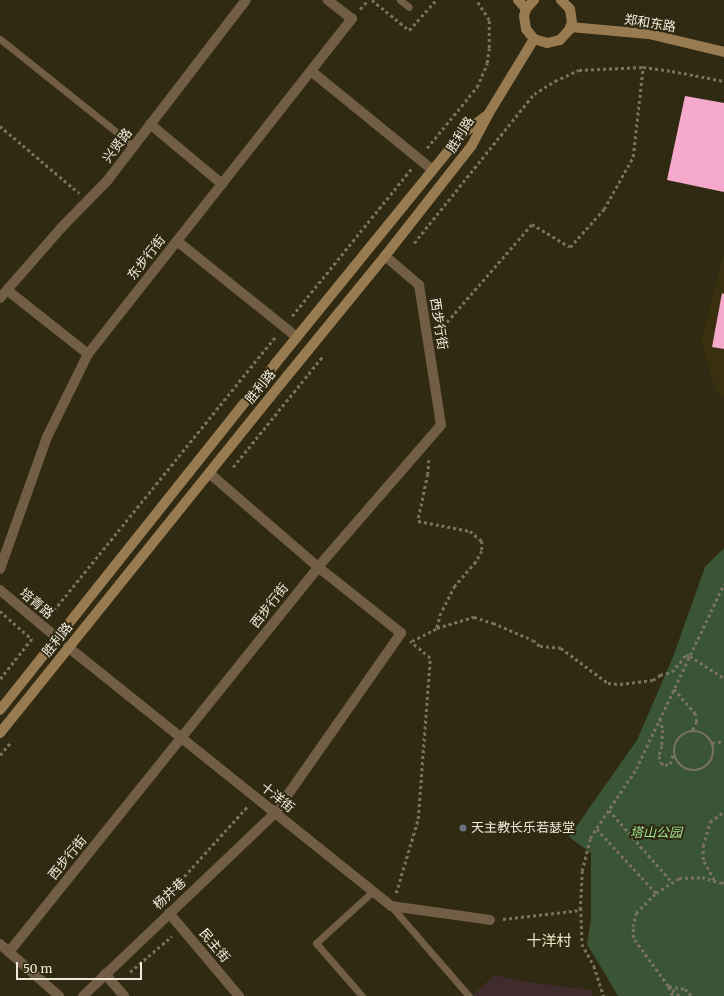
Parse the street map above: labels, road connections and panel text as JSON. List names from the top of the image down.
{
  "streets": {
    "main road": ["郑和东路", "胜利路"],
    "street": [
      "兴贤路",
      "东步行街",
      "西步行街",
      "培青路",
      "十洋街",
      "杨井巷",
      "民主街"
    ]
  },
  "crossings": [
    ["胜利路", "西步行街"],
    ["胜利路", "培青路"],
    ["胜利路", "十洋街"],
    ["西步行街", "十洋街"],
    ["十洋街", "杨井巷"],
    ["杨井巷", "民主街"]
  ],
  "districts": ["十洋村"],
  "parks": ["塔山公园"],
  "places": ["天主教长乐若瑟堂"],
  "scale_bar": "50 m"
}
